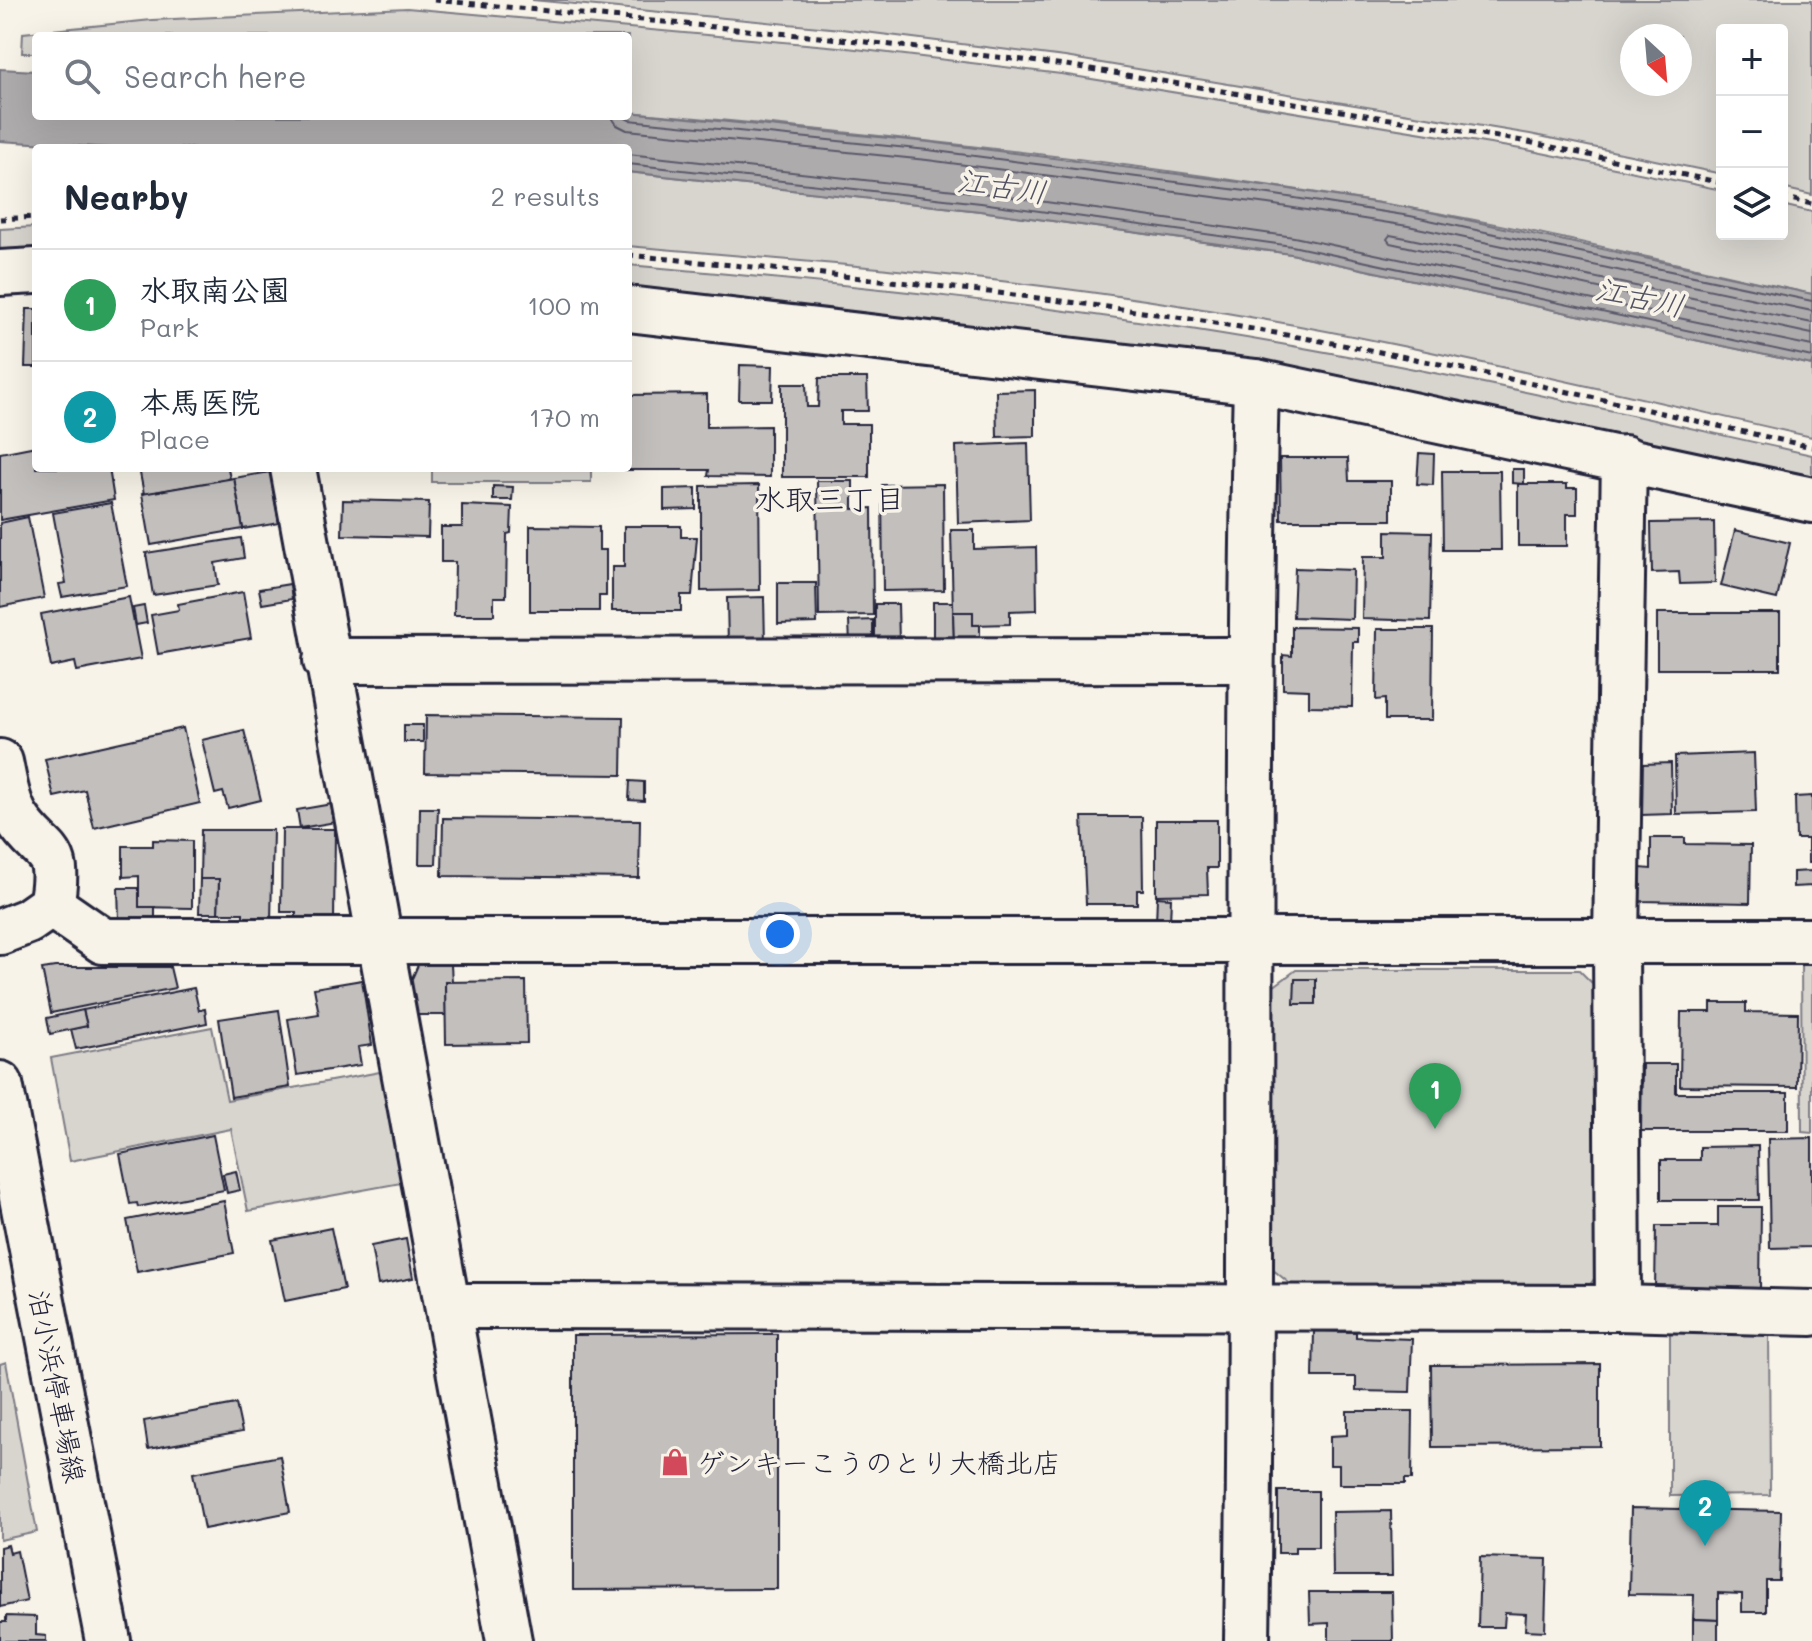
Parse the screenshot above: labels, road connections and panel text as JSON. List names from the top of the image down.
{
  "streets": {
    "street": ["泊小浜停車場線"]
  },
  "districts": ["水取三丁目"],
  "water": ["江古川"],
  "places": {
    "shop": ["ゲンキーこうのとり大橋北店"]
  },
  "north": "bottom right",
  "page": {
    "map_buttons": ["+", "−"],
    "search": "Search here",
    "heading": ["Nearby", "2 results"],
    "list": [
      {
        "mark": "1",
        "name": "水取南公園",
        "note": "Park",
        "value": "100 m"
      },
      {
        "mark": "2",
        "name": "本馬医院",
        "note": "Place",
        "value": "170 m"
      }
    ],
    "pins": ["1", "2"]
  }
}
